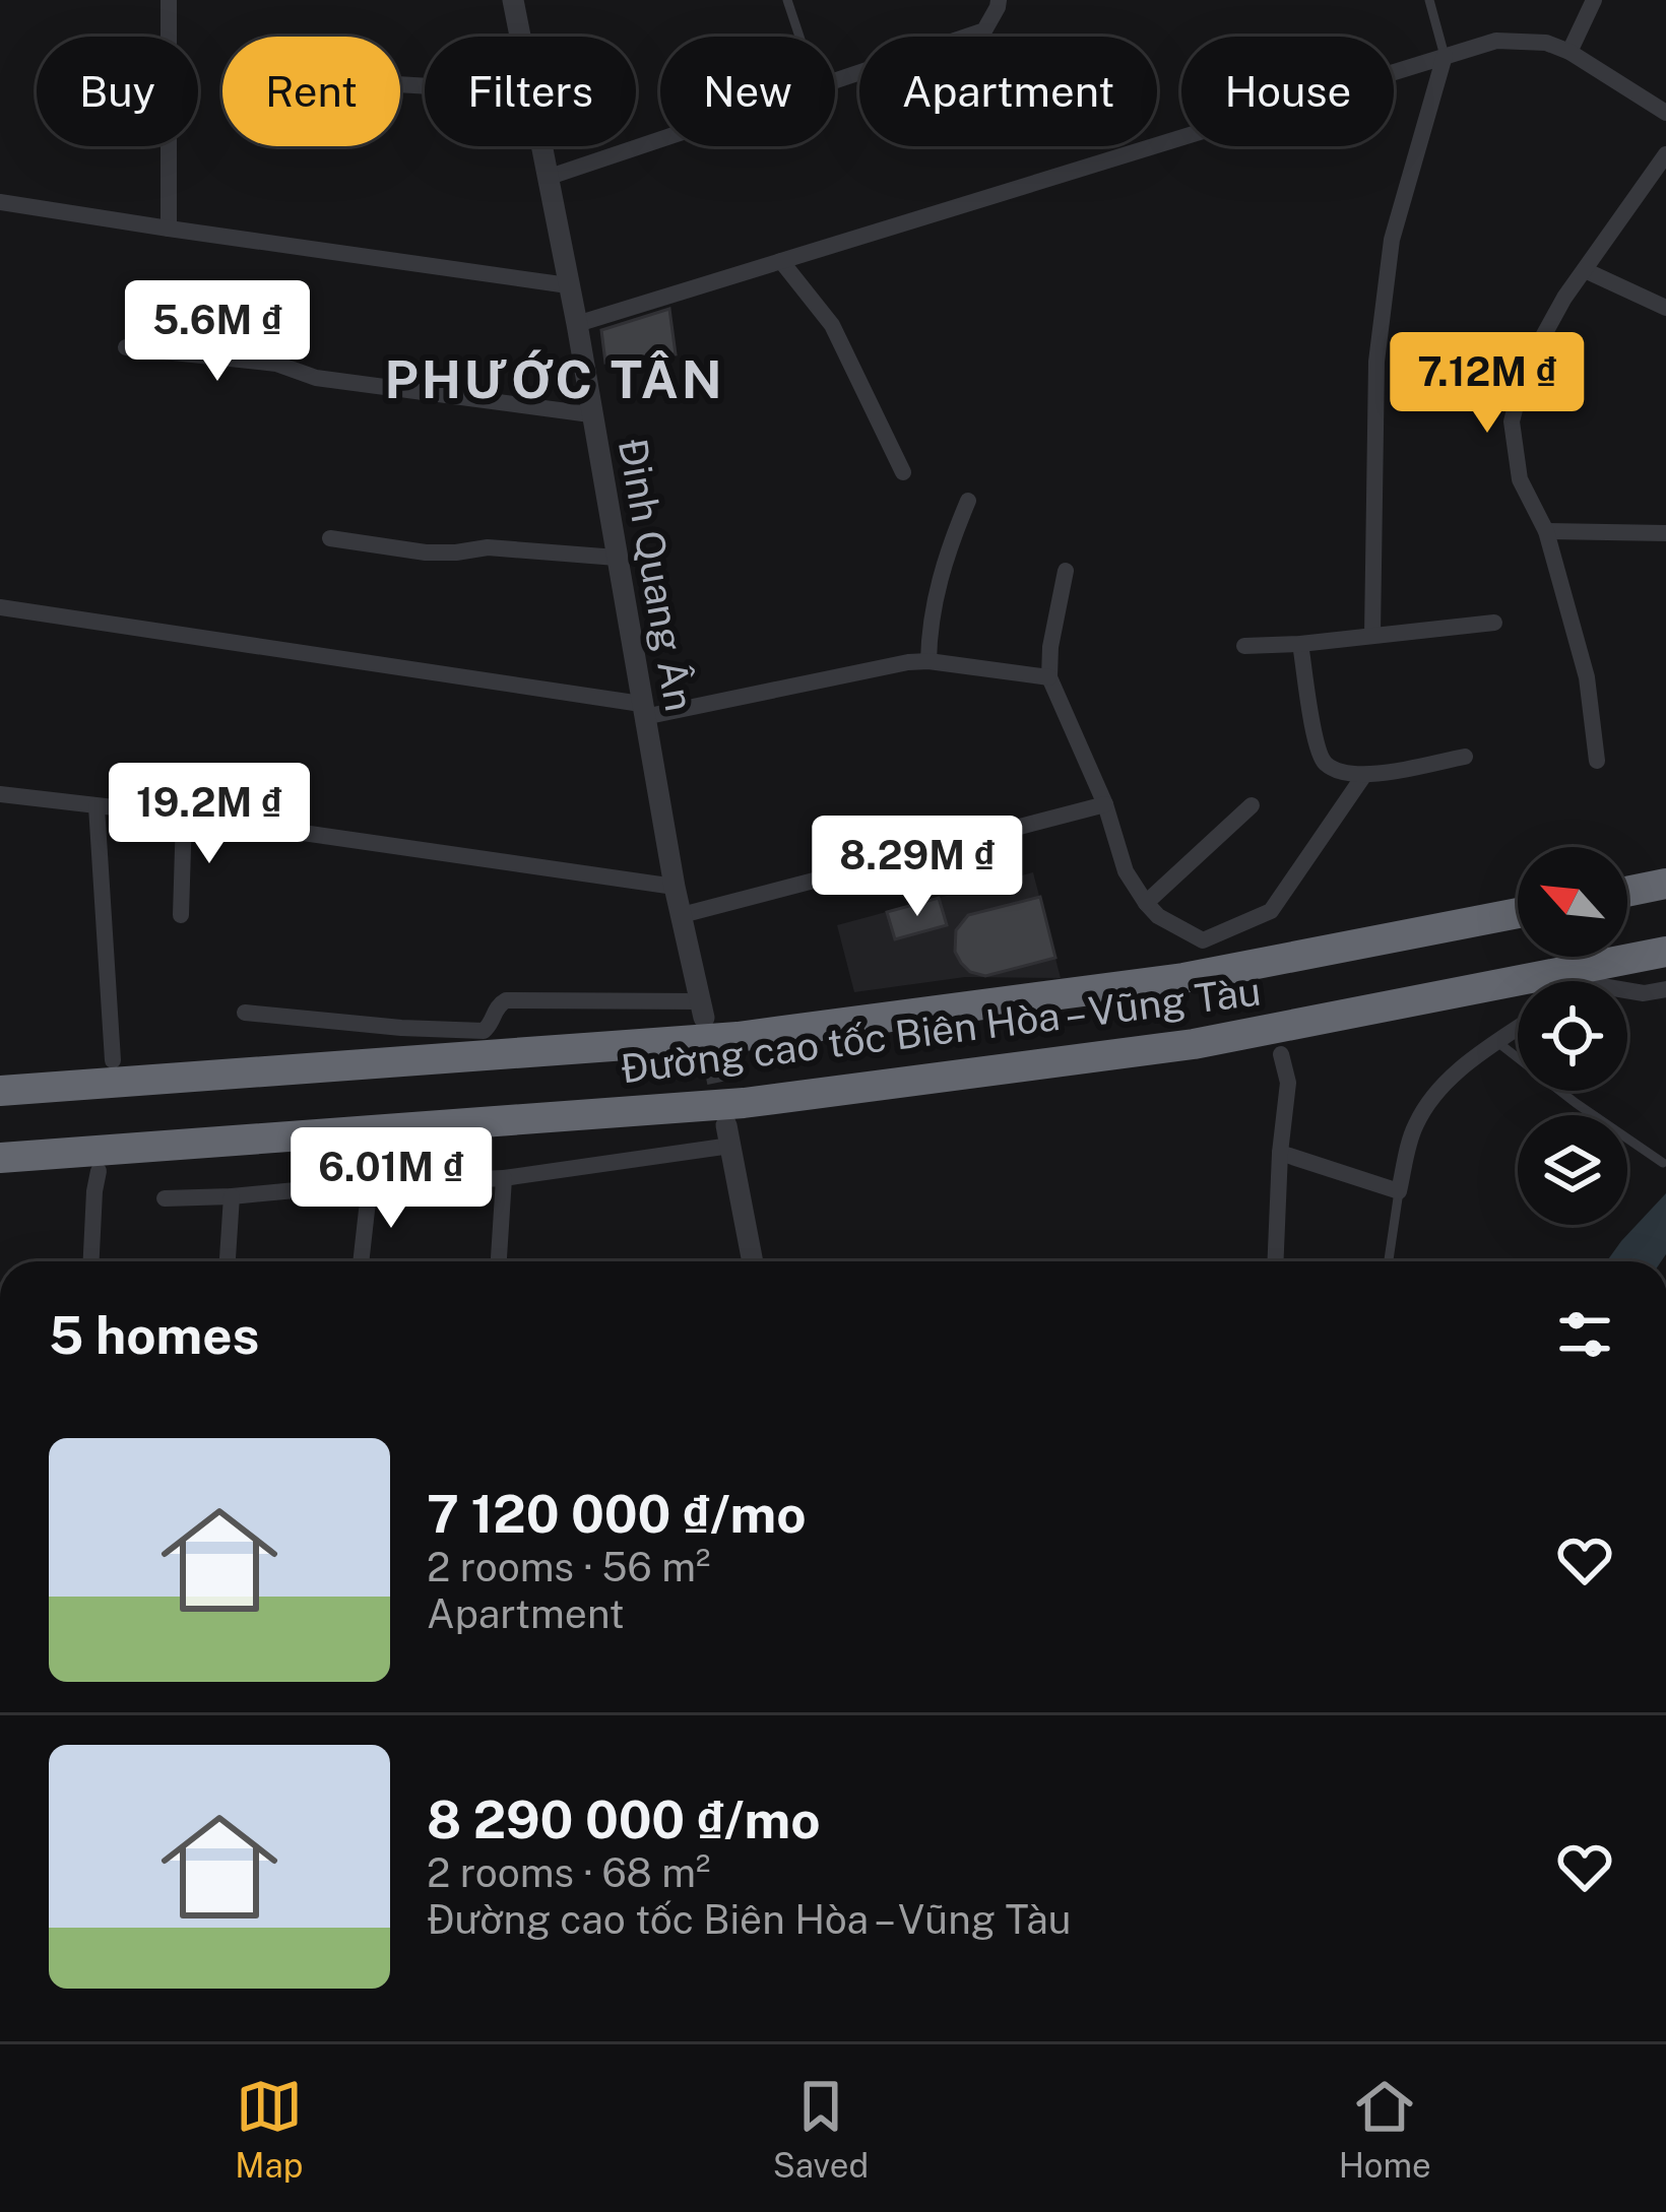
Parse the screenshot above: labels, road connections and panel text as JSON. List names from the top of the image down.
{
  "streets": {
    "highway": ["Đường cao tốc Biên Hòa – Vũng Tàu"],
    "street": ["Đinh Quang Ân"]
  },
  "districts": ["PHƯỚC TÂN"],
  "north": "top left",
  "page": {
    "chip": [
      "Buy",
      "Rent",
      "Filters",
      "New",
      "Apartment",
      "House"
    ],
    "price": [
      "5.6M ₫",
      "7.12M ₫",
      "19.2M ₫",
      "8.29M ₫",
      "6.01M ₫"
    ],
    "heading": "5 homes",
    "list": [
      {
        "name": "7 120 000 ₫/mo",
        "note": "2 rooms · 56 m² · Apartment"
      },
      {
        "name": "8 290 000 ₫/mo",
        "note": "2 rooms · 68 m² · Đường cao tốc Biên Hòa – Vũng Tàu"
      }
    ],
    "tabs": ["Map", "Saved", "Home"]
  }
}
